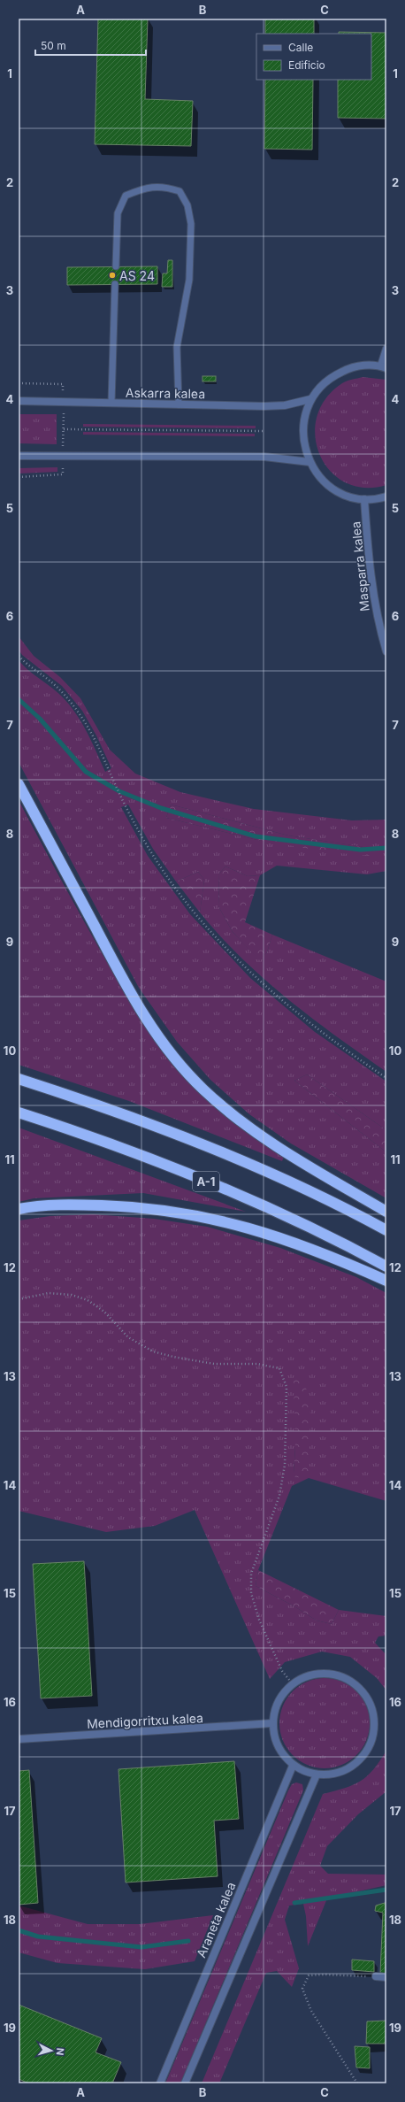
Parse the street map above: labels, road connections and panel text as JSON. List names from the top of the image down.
{
  "streets": {
    "highway": ["A-1"],
    "street": [
      "Askarra kalea",
      "Masparra kalea",
      "Mendigorritxu kalea",
      "Araneta kalea"
    ]
  },
  "crossings": [
    ["Mendigorritxu kalea", "Araneta kalea"]
  ],
  "places": ["AS 24"],
  "legend": ["Calle", "Edificio"],
  "scale_bar": "50 m",
  "north": "right",
  "grid": {
    "columns": ["A", "B", "C"],
    "rows": [
      "1",
      "2",
      "3",
      "4",
      "5",
      "6",
      "7",
      "8",
      "9",
      "10",
      "11",
      "12",
      "13",
      "14",
      "15",
      "16",
      "17",
      "18",
      "19"
    ]
  }
}
